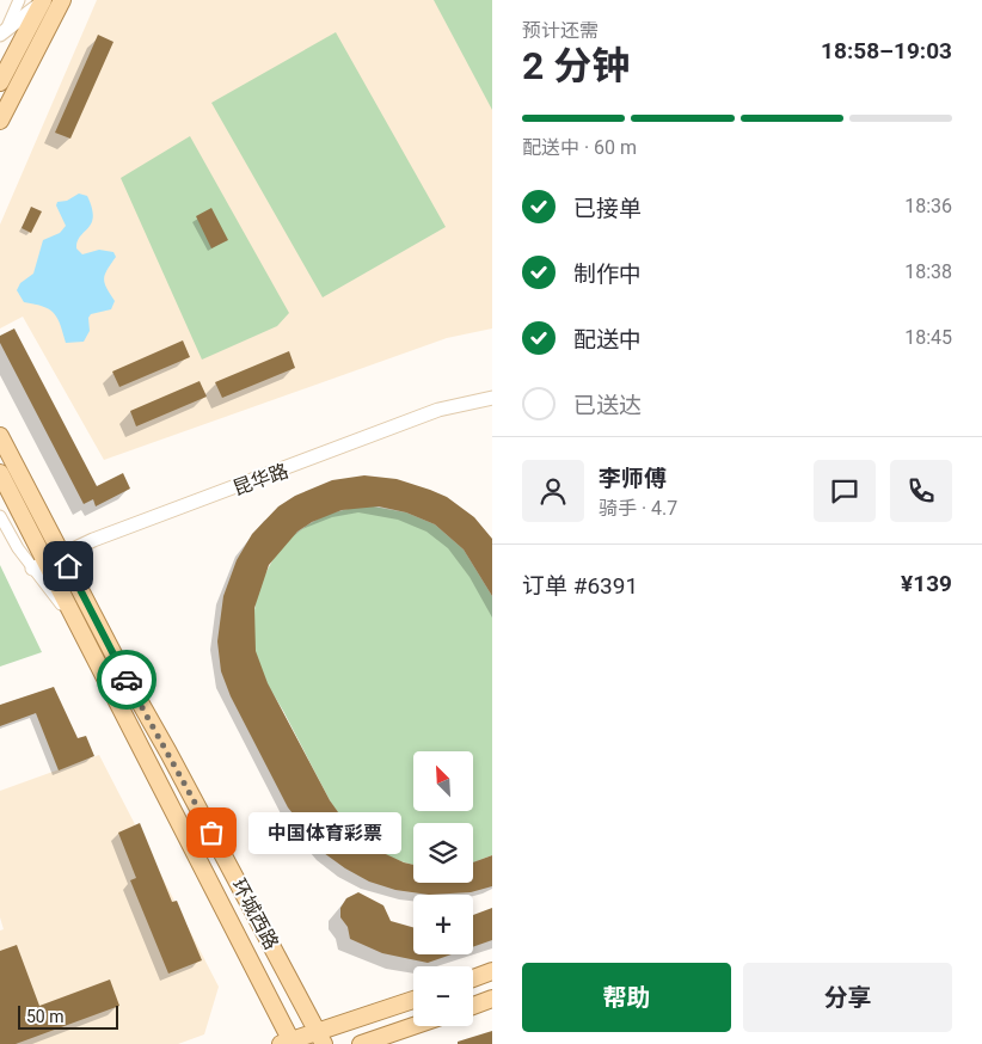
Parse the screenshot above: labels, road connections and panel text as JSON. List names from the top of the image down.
{
  "streets": {
    "main road": ["环城西路"],
    "street": ["昆华路"]
  },
  "crossings": [
    ["昆华路", "环城西路"]
  ],
  "places": ["中国体育彩票"],
  "scale_bar": "50 m",
  "north": "top left",
  "page": {
    "heading": ["2 分钟", "预计还需", "18:58–19:03"],
    "panel": [
      "李师傅",
      "骑手 · 4.7",
      "订单 #6391",
      "¥139"
    ],
    "bar": "配送中 · 60 m",
    "list": [
      ["已接单", "18:36"],
      ["制作中", "18:38"],
      ["配送中", "18:45"],
      "已送达"
    ],
    "map_buttons": ["+", "−"],
    "bubble": "中国体育彩票",
    "buttons": ["帮助", "分享"],
    "scale": "50 m"
  }
}
